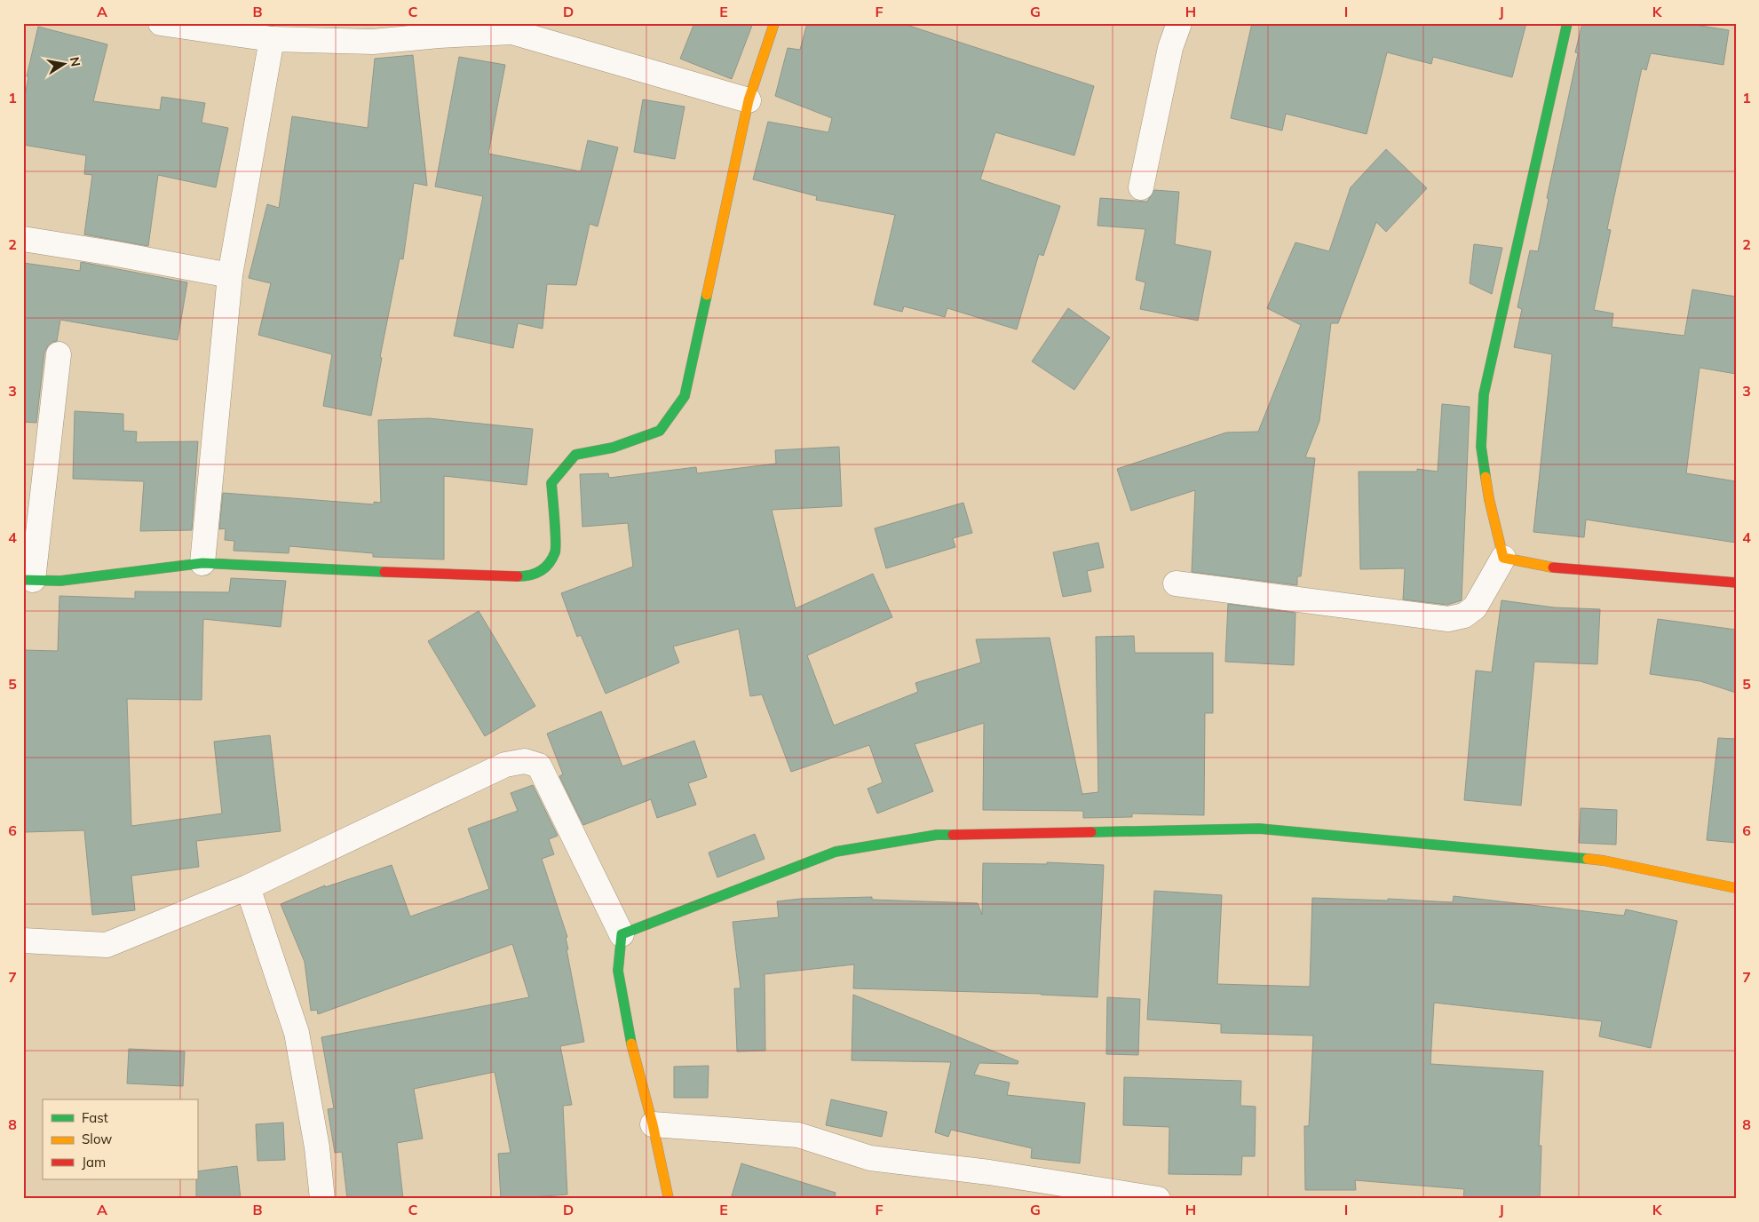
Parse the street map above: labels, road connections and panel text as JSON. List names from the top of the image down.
{
  "legend": ["Fast", "Slow", "Jam"],
  "north": "right",
  "grid": {
    "columns": [
      "A",
      "B",
      "C",
      "D",
      "E",
      "F",
      "G",
      "H",
      "I",
      "J",
      "K"
    ],
    "rows": [
      "1",
      "2",
      "3",
      "4",
      "5",
      "6",
      "7",
      "8"
    ]
  }
}
